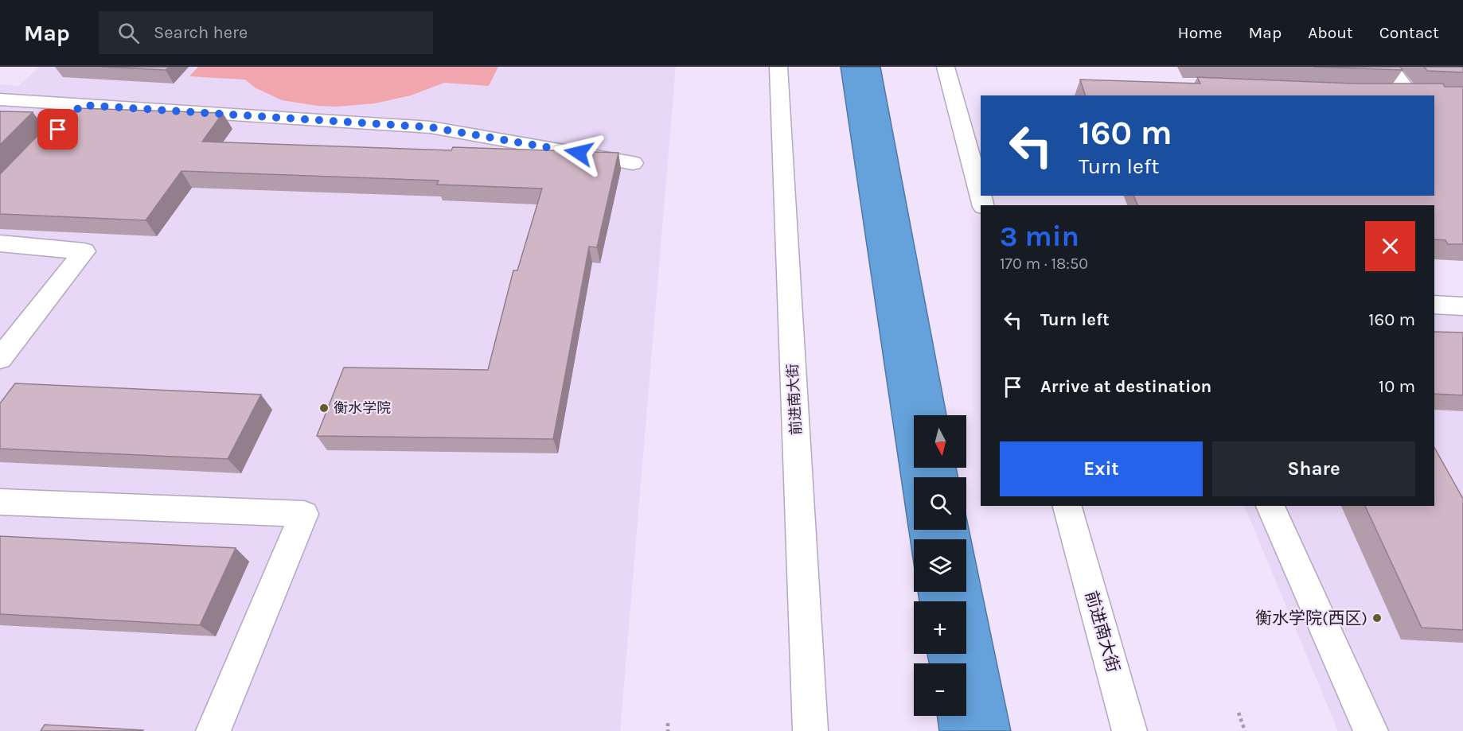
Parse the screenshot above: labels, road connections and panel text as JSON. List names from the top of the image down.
{
  "streets": {
    "main road": ["前进南大街"]
  },
  "places": ["衡水学院", "衡水学院(西区)"],
  "north": "bottom",
  "page": {
    "header": "Map",
    "search": "Search here",
    "nav": [
      "Home",
      "Map",
      "About",
      "Contact"
    ],
    "turn": ["160 m", "Turn left"],
    "heading": ["3 min", "170 m · 18:50"],
    "list": [
      {
        "name": "Turn left",
        "value": "160 m"
      },
      {
        "name": "Arrive at destination",
        "value": "10 m"
      }
    ],
    "map_buttons": ["+", "−"],
    "buttons": ["Exit", "Share"]
  }
}
